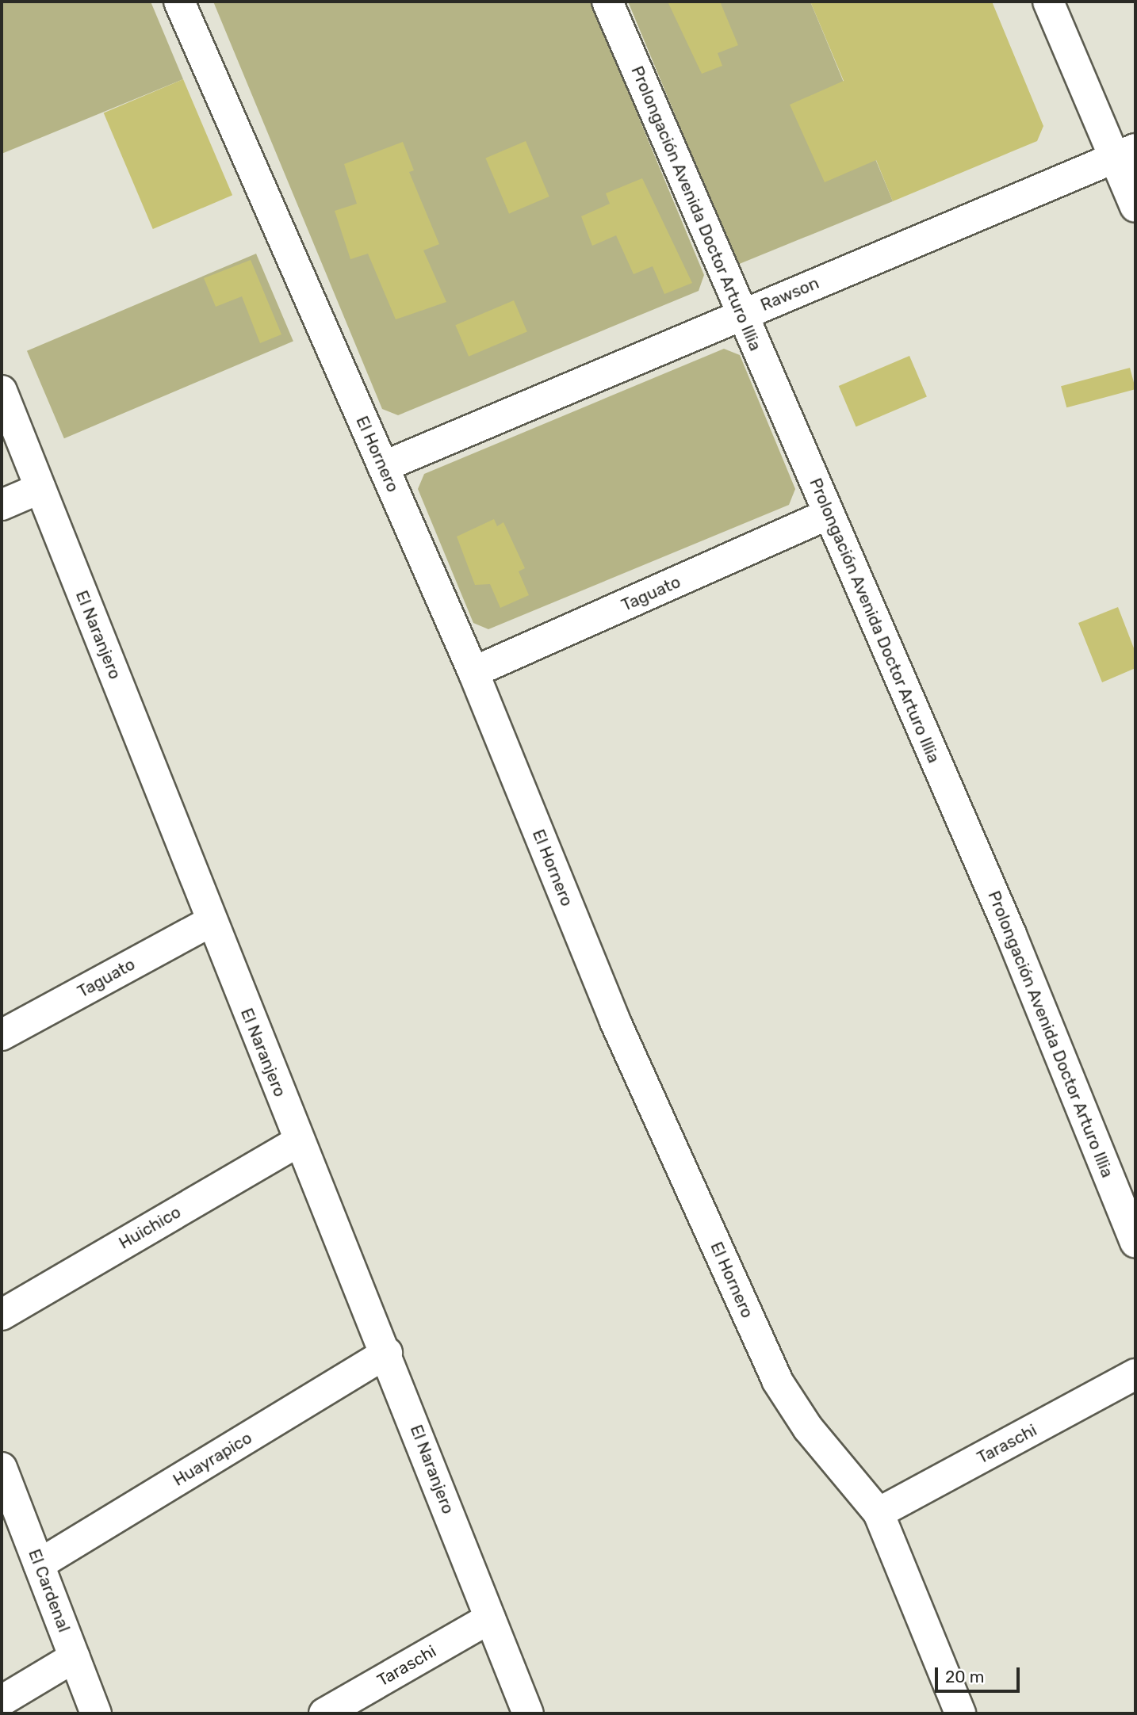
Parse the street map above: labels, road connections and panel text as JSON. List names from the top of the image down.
{
  "streets": {
    "street": [
      "Prolongación Avenida Doctor Arturo Illia",
      "Rawson",
      "El Hornero",
      "Taguato",
      "El Naranjero",
      "Huichico",
      "Taraschi",
      "Huayrapico",
      "El Cardenal"
    ]
  },
  "crossings": [
    ["Prolongación Avenida Doctor Arturo Illia", "Rawson"],
    ["Prolongación Avenida Doctor Arturo Illia", "Taguato"],
    ["Rawson", "El Hornero"],
    ["El Hornero", "Taguato"],
    ["El Hornero", "Taraschi"],
    ["Taguato", "El Naranjero"],
    ["El Naranjero", "Huichico"],
    ["El Naranjero", "Taraschi"],
    ["El Naranjero", "Huayrapico"],
    ["Huayrapico", "El Cardenal"]
  ],
  "scale_bar": "20 m"
}
